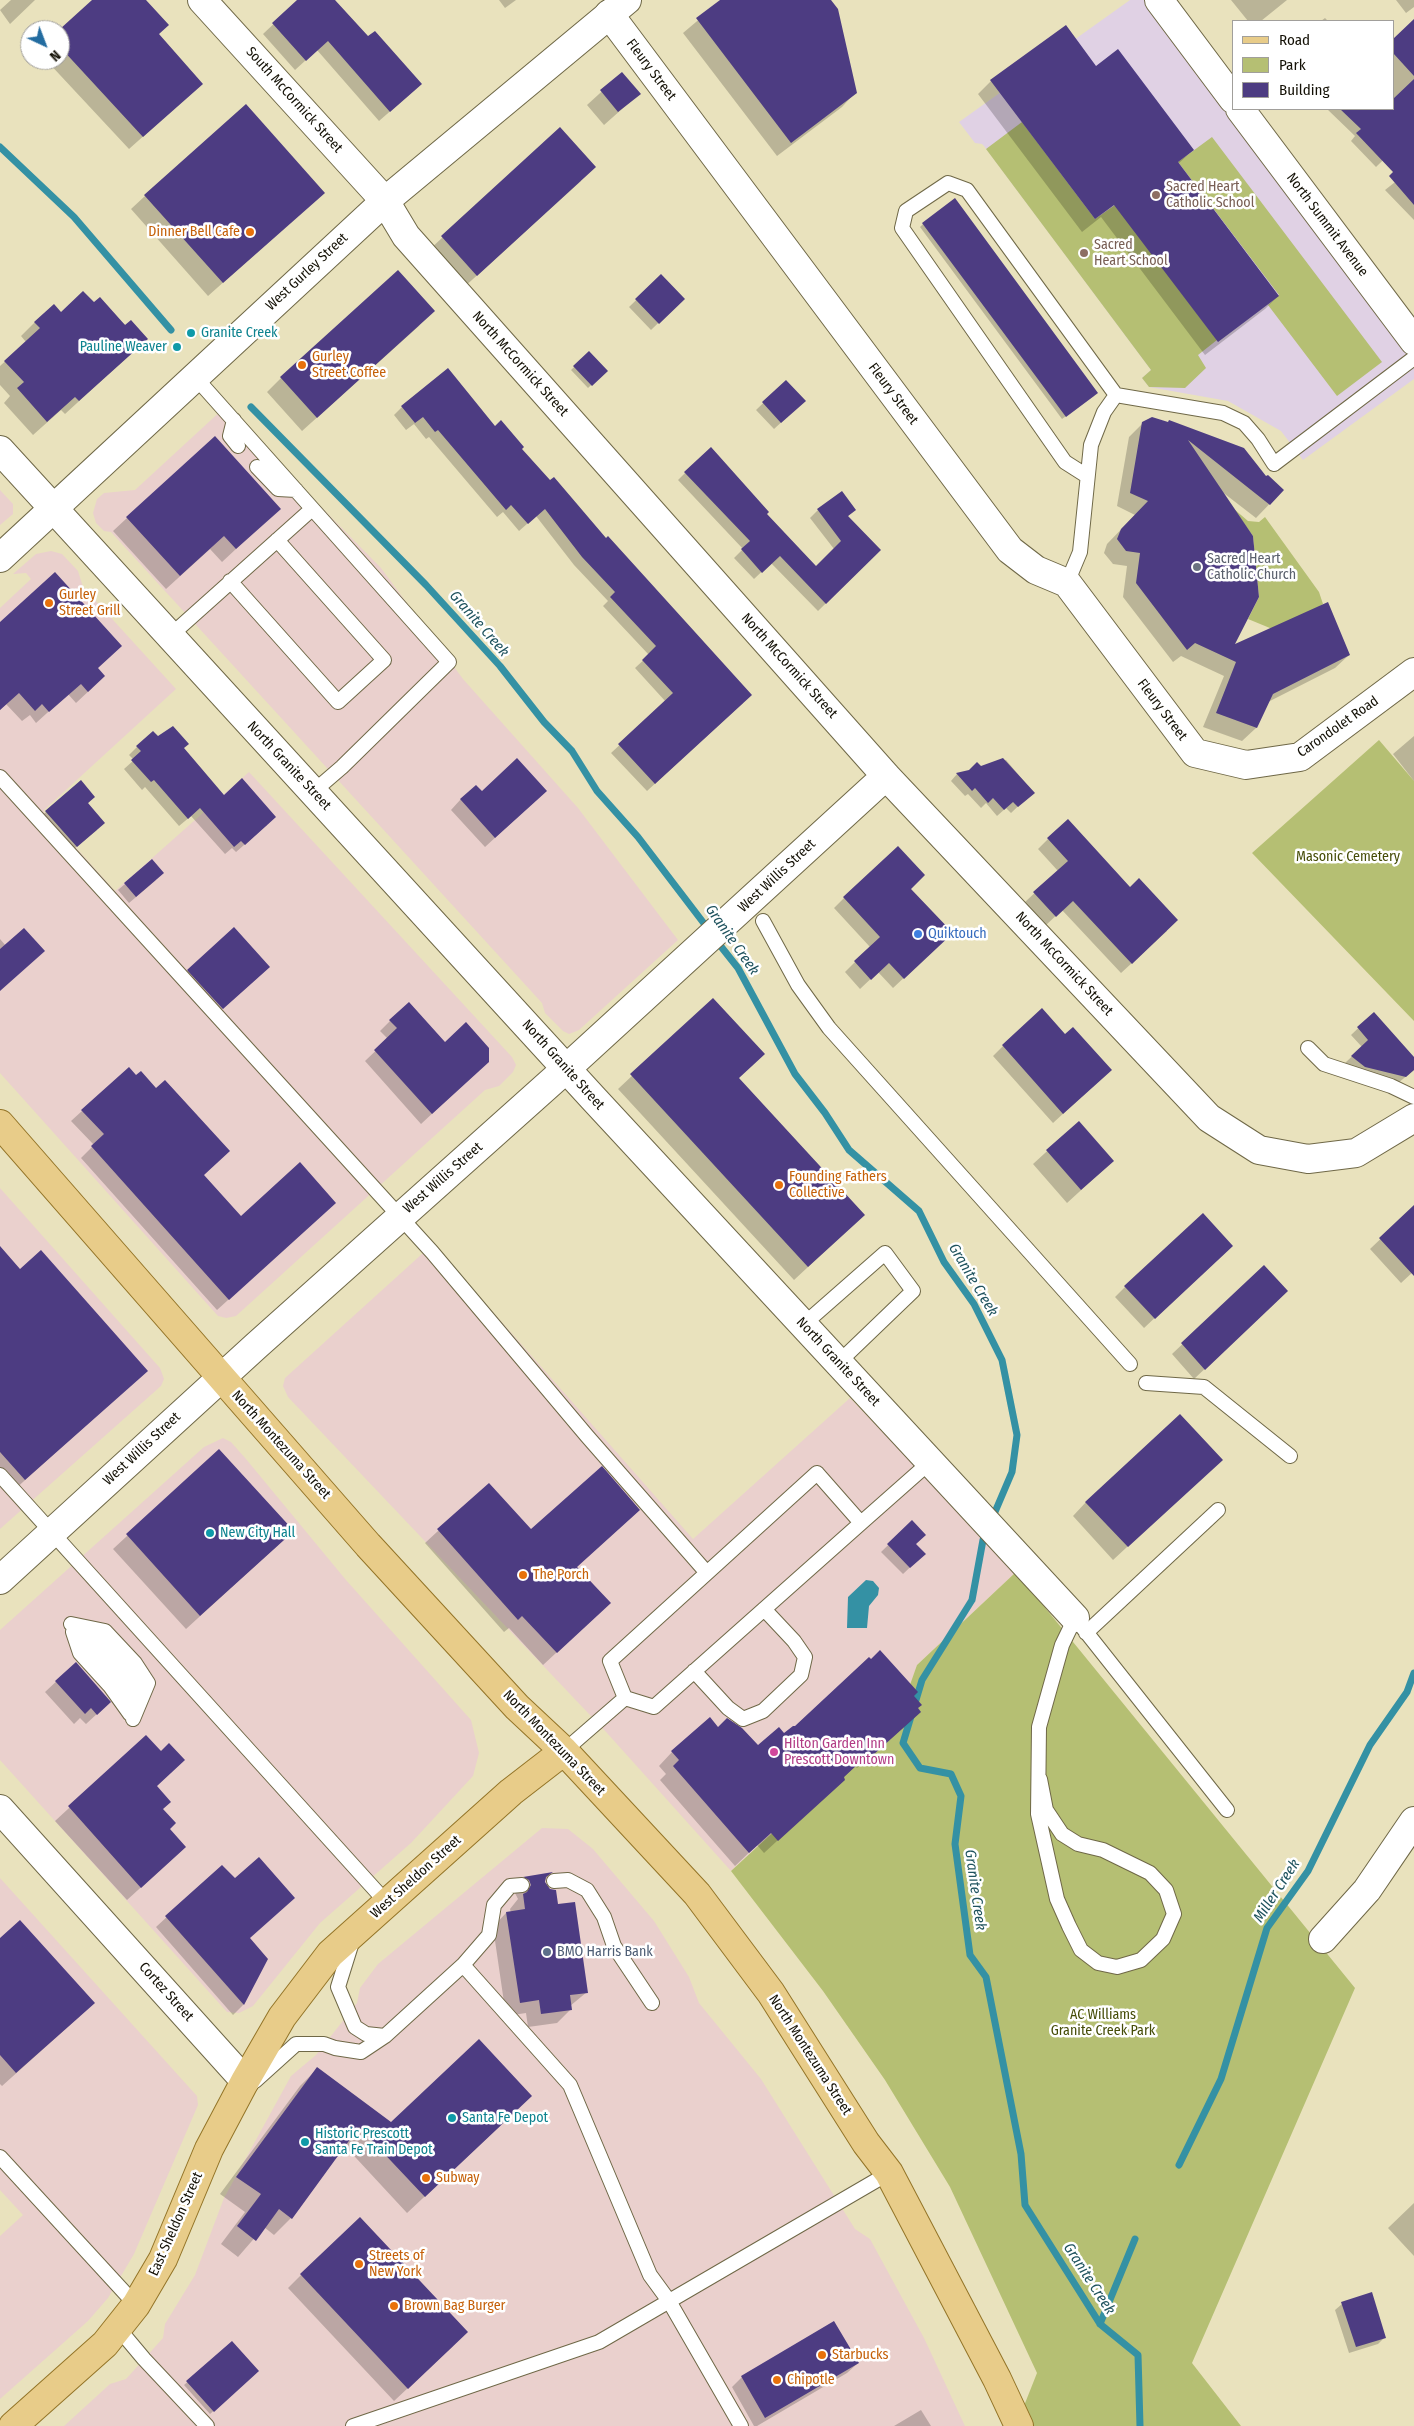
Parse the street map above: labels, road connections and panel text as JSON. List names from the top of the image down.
{
  "streets": {
    "main road": ["North Montezuma Street", "West Sheldon Street", "East Sheldon Street"],
    "street": [
      "Fleury Street",
      "South McCormick Street",
      "North Summit Avenue",
      "West Gurley Street",
      "North McCormick Street",
      "Carondolet Road",
      "North Granite Street",
      "West Willis Street",
      "Cortez Street"
    ]
  },
  "crossings": [
    ["Fleury Street", "West Gurley Street"],
    ["Fleury Street", "Carondolet Road"],
    ["South McCormick Street", "West Gurley Street"],
    ["South McCormick Street", "North McCormick Street"],
    ["West Gurley Street", "North McCormick Street"],
    ["West Gurley Street", "North Granite Street"],
    ["North McCormick Street", "West Willis Street"],
    ["North Granite Street", "West Willis Street"],
    ["West Willis Street", "North Montezuma Street"],
    ["North Montezuma Street", "West Sheldon Street"],
    ["West Sheldon Street", "East Sheldon Street"],
    ["Cortez Street", "East Sheldon Street"]
  ],
  "water": ["Granite Creek", "Miller Creek"],
  "parks": ["Masonic Cemetery", "AC Williams Granite Creek Park"],
  "places": [
    "Sacred Heart Catholic School",
    "Dinner Bell Cafe",
    "Sacred Heart School",
    "Granite Creek",
    "Pauline Weaver",
    "Gurley Street Coffee",
    "Sacred Heart Catholic Church",
    "Gurley Street Grill",
    "Quiktouch",
    "Founding Fathers Collective",
    "New City Hall",
    "The Porch",
    "Hilton Garden Inn Prescott Downtown",
    "BMO Harris Bank",
    "Santa Fe Depot",
    "Historic Prescott Santa Fe Train Depot",
    "Subway",
    "Streets of New York",
    "Brown Bag Burger",
    "Starbucks",
    "Chipotle"
  ],
  "legend": ["Road", "Park", "Building"],
  "north": "bottom right"
}
